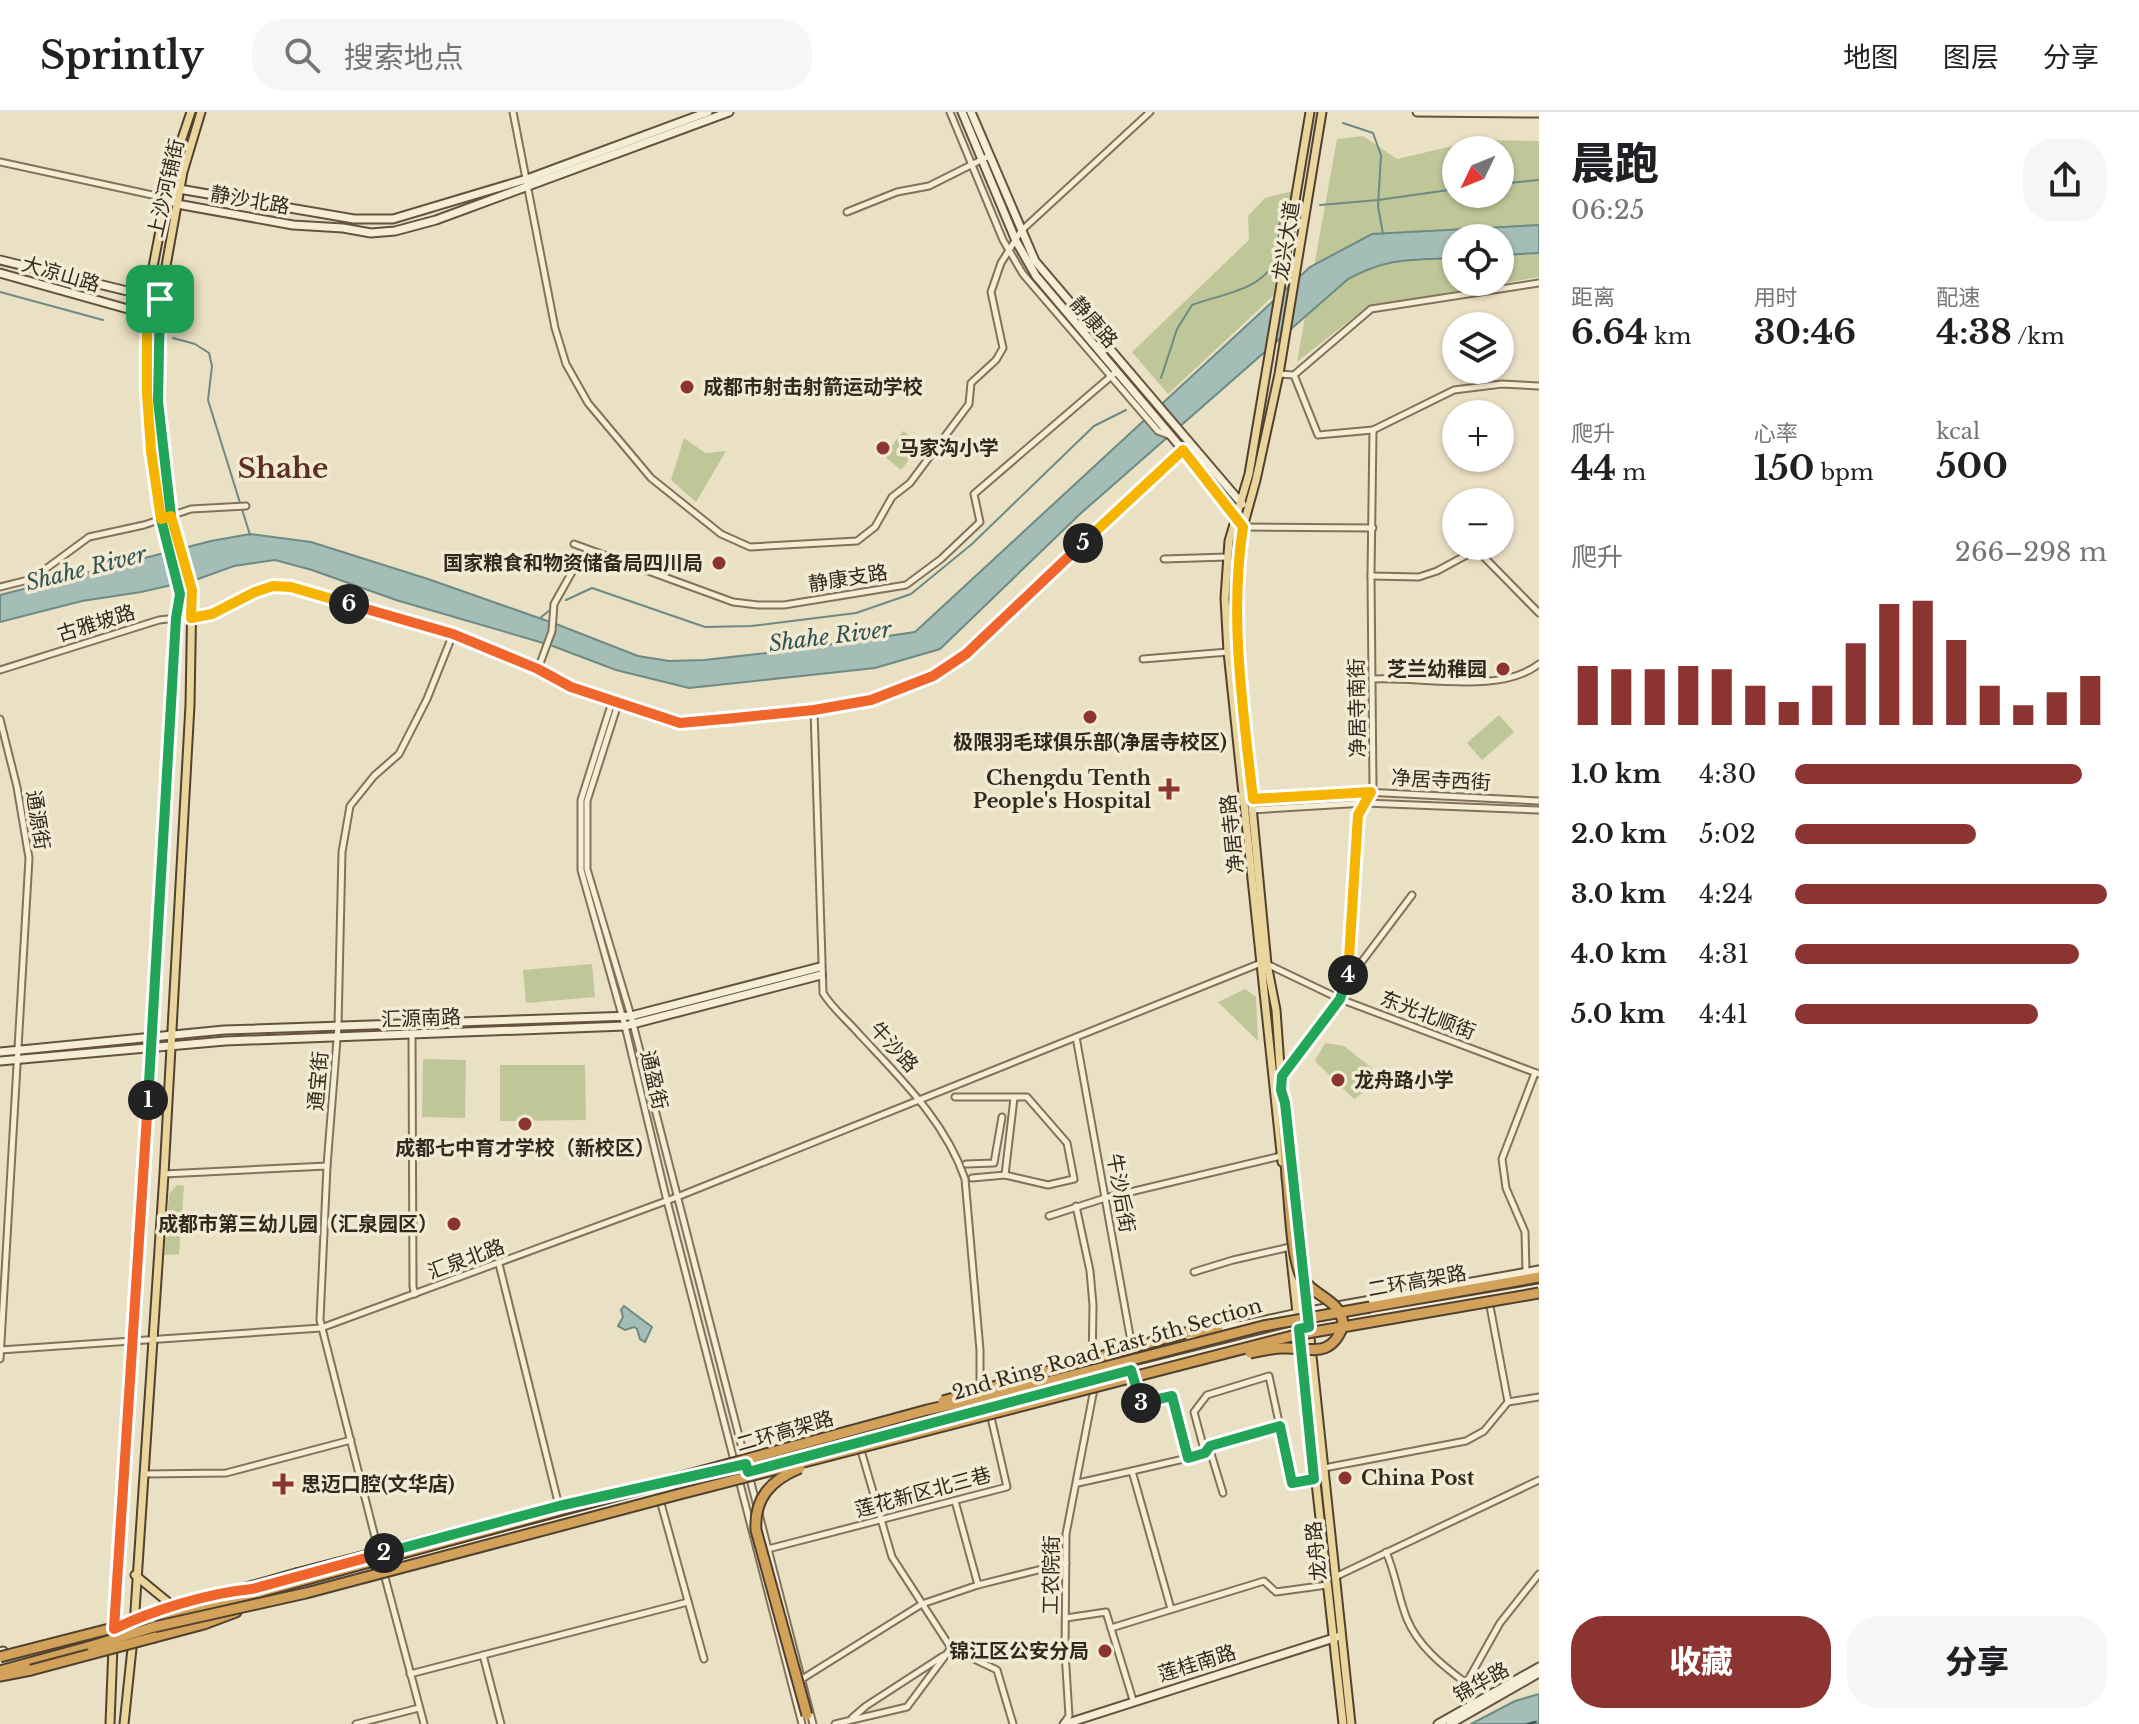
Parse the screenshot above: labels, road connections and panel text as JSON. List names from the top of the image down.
{
  "streets": {
    "highway": ["二环高架路"],
    "main road": [
      "上沙河铺街",
      "静沙北路",
      "龙兴大道",
      "大凉山路",
      "静康路",
      "净居寺路",
      "汇源南路",
      "2nd Ring Road East 5th Section",
      "龙舟路",
      "莲桂南路",
      "锦华路"
    ],
    "street": [
      "静康支路",
      "古雅坡路",
      "净居寺南街",
      "净居寺西街",
      "通源街",
      "东光北顺街",
      "牛沙路",
      "通盈街",
      "通宝街",
      "牛沙后街",
      "汇泉北路",
      "莲花新区北三巷",
      "工农院街"
    ]
  },
  "crossings": [
    ["上沙河铺街", "静沙北路"],
    ["上沙河铺街", "大凉山路"],
    ["上沙河铺街", "古雅坡路"],
    ["上沙河铺街", "汇源南路"],
    ["上沙河铺街", "汇泉北路"],
    ["龙兴大道", "净居寺路"],
    ["静康路", "静康支路"],
    ["静康路", "古雅坡路"],
    ["静康路", "净居寺路"],
    ["古雅坡路", "牛沙路"],
    ["古雅坡路", "通盈街"],
    ["古雅坡路", "通宝街"],
    ["净居寺南街", "净居寺西街"],
    ["净居寺西街", "净居寺路"],
    ["通源街", "汇源南路"],
    ["通源街", "汇泉北路"],
    ["净居寺路", "东光北顺街"],
    ["净居寺路", "汇泉北路"],
    ["净居寺路", "2nd Ring Road East 5th Section"],
    ["净居寺路", "龙舟路"],
    ["东光北顺街", "汇泉北路"],
    ["汇源南路", "牛沙路"],
    ["汇源南路", "通盈街"],
    ["汇源南路", "通宝街"],
    ["牛沙路", "汇泉北路"],
    ["牛沙路", "2nd Ring Road East 5th Section"],
    ["通盈街", "汇泉北路"],
    ["通盈街", "2nd Ring Road East 5th Section"],
    ["通盈街", "莲花新区北三巷"],
    ["通宝街", "汇泉北路"],
    ["牛沙后街", "汇泉北路"],
    ["牛沙后街", "2nd Ring Road East 5th Section"],
    ["二环高架路", "2nd Ring Road East 5th Section"],
    ["2nd Ring Road East 5th Section", "莲花新区北三巷"],
    ["2nd Ring Road East 5th Section", "龙舟路"],
    ["2nd Ring Road East 5th Section", "工农院街"],
    ["龙舟路", "莲桂南路"],
    ["工农院街", "莲桂南路"]
  ],
  "districts": ["Shahe"],
  "water": ["Shahe River"],
  "places": {
    "other": [
      "成都市射击射箭运动学校",
      "马家沟小学",
      "国家粮食和物资储备局四川局",
      "芝兰幼稚园",
      "极限羽毛球俱乐部(净居寺校区)",
      "龙舟路小学",
      "成都七中育才学校（新校区）",
      "成都市第三幼儿园（汇泉园区）",
      "China Post",
      "锦江区公安分局"
    ],
    "health": ["Chengdu Tenth People's Hospital", "思迈口腔(文华店)"]
  },
  "north": "bottom left",
  "page": {
    "header": "Sprintly",
    "search": "搜索地点",
    "nav": ["地图", "图层", "分享"],
    "heading": ["晨跑", "06:25"],
    "map_buttons": ["+", "−"],
    "stats": [
      ["距离", "6.64 km"],
      ["用时", "30:46"],
      ["配速", "4:38 /km"],
      ["爬升", "44 m"],
      ["心率", "150 bpm"],
      ["kcal", "500"]
    ],
    "chart": ["爬升", "266–298 m"],
    "pins": [
      "5",
      "6",
      "4",
      "1",
      "3",
      "2"
    ],
    "list": [
      {
        "name": "1.0 km",
        "note": "4:30"
      },
      {
        "name": "2.0 km",
        "note": "5:02"
      },
      {
        "name": "3.0 km",
        "note": "4:24"
      },
      {
        "name": "4.0 km",
        "note": "4:31"
      },
      {
        "name": "5.0 km",
        "note": "4:41"
      }
    ],
    "buttons": ["收藏", "分享"]
  }
}
